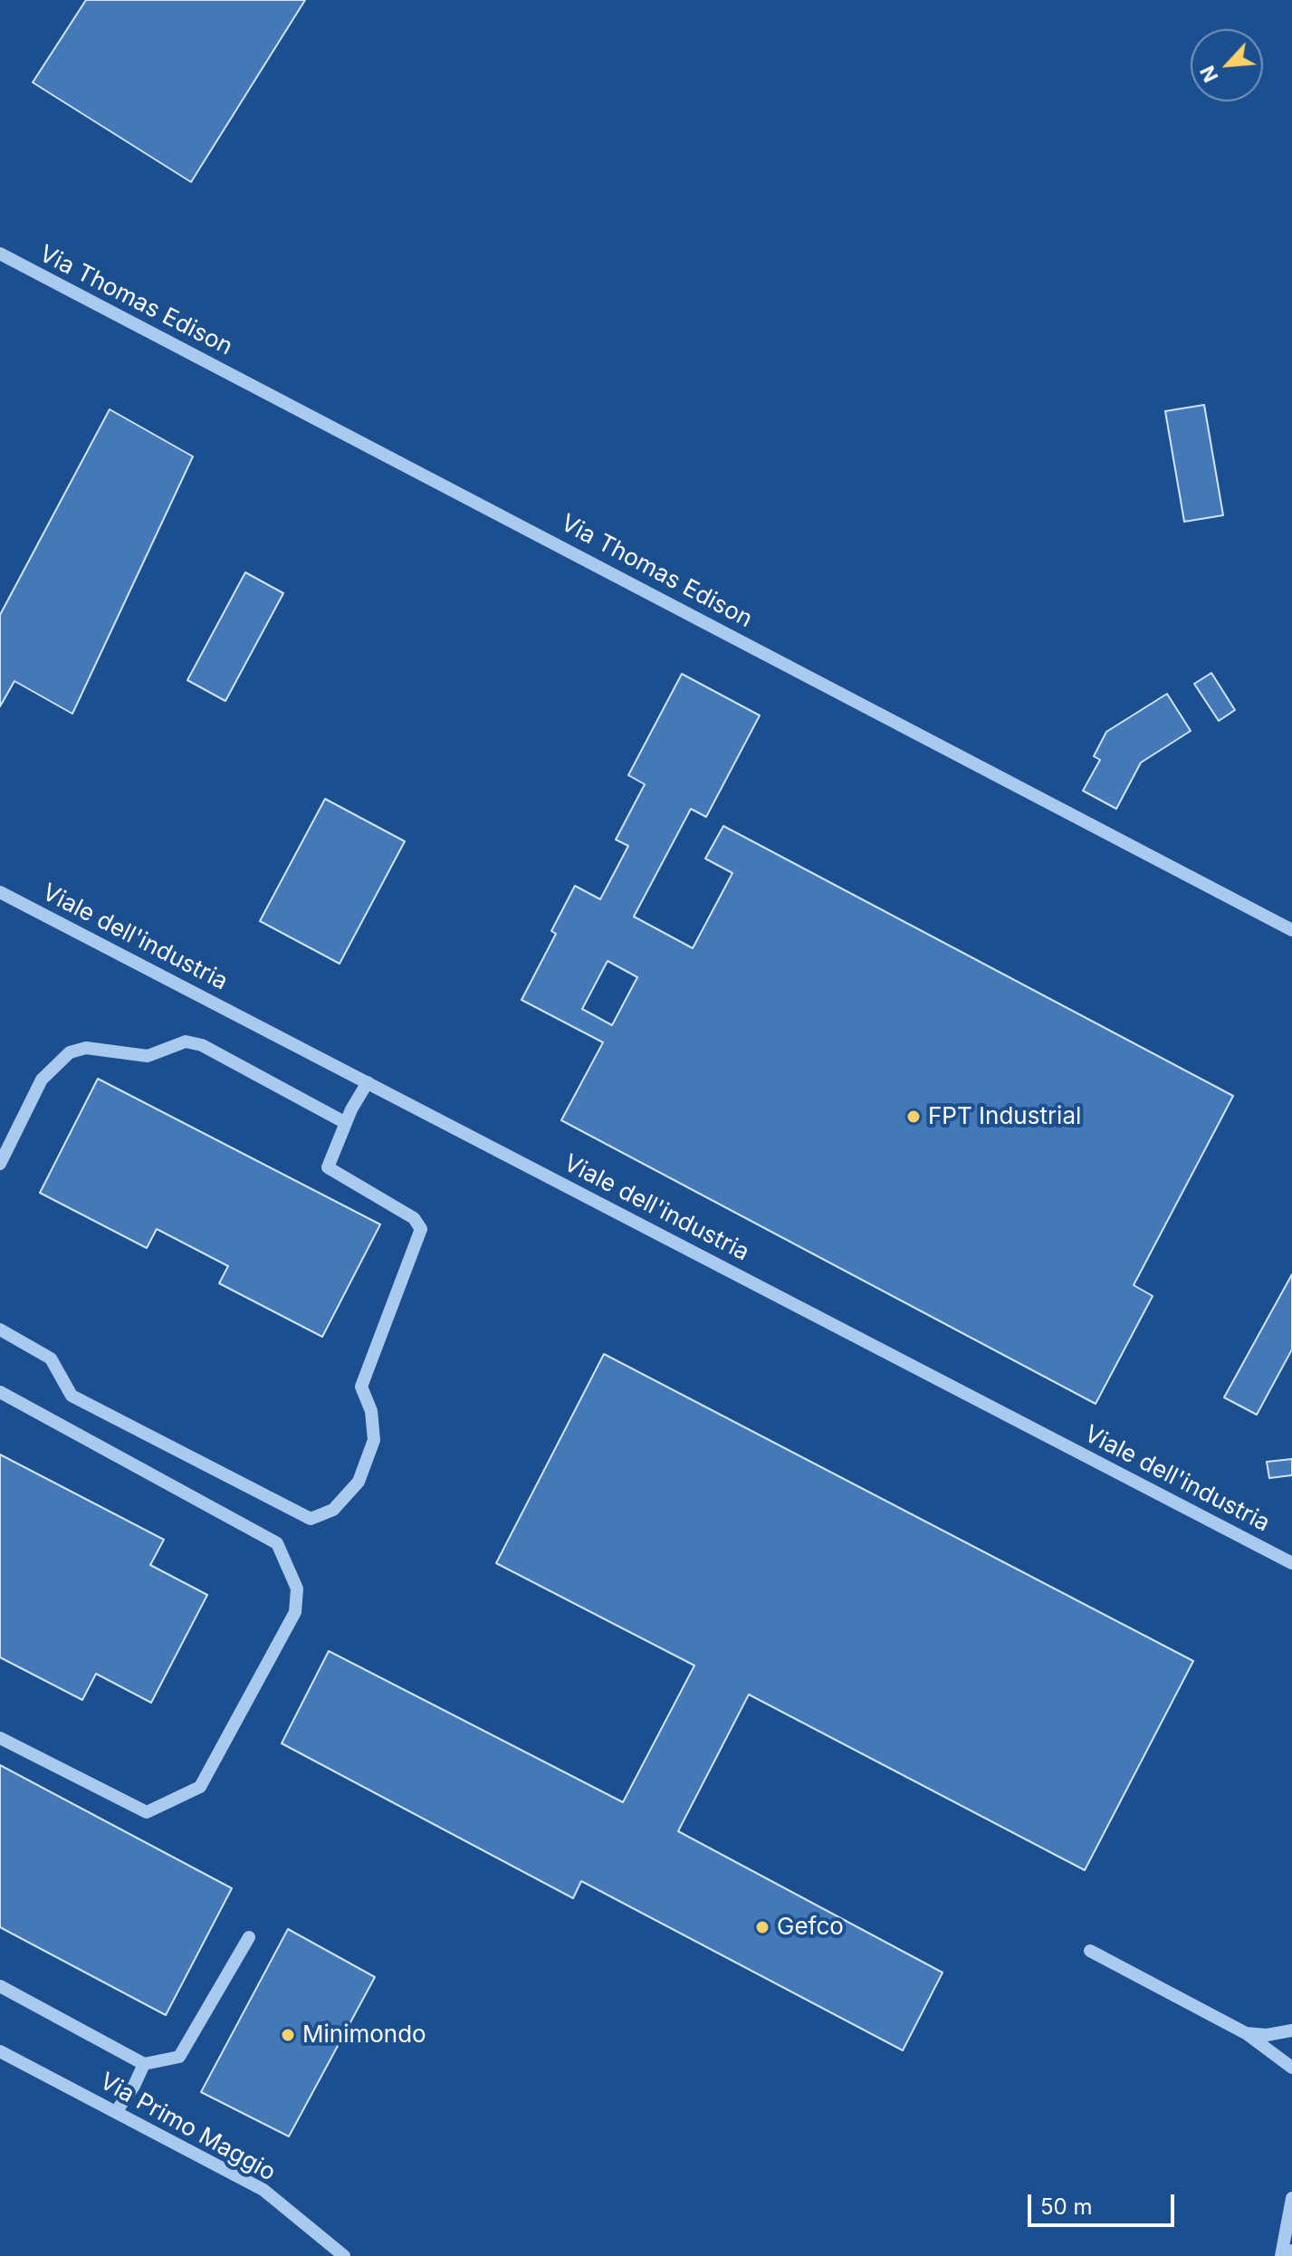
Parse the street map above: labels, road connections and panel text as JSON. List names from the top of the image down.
{
  "streets": {
    "street": ["Via Thomas Edison", "Viale dell'industria", "Via Primo Maggio"]
  },
  "places": ["FPT Industrial", "Gefco", "Minimondo"],
  "scale_bar": "50 m",
  "north": "bottom left"
}
